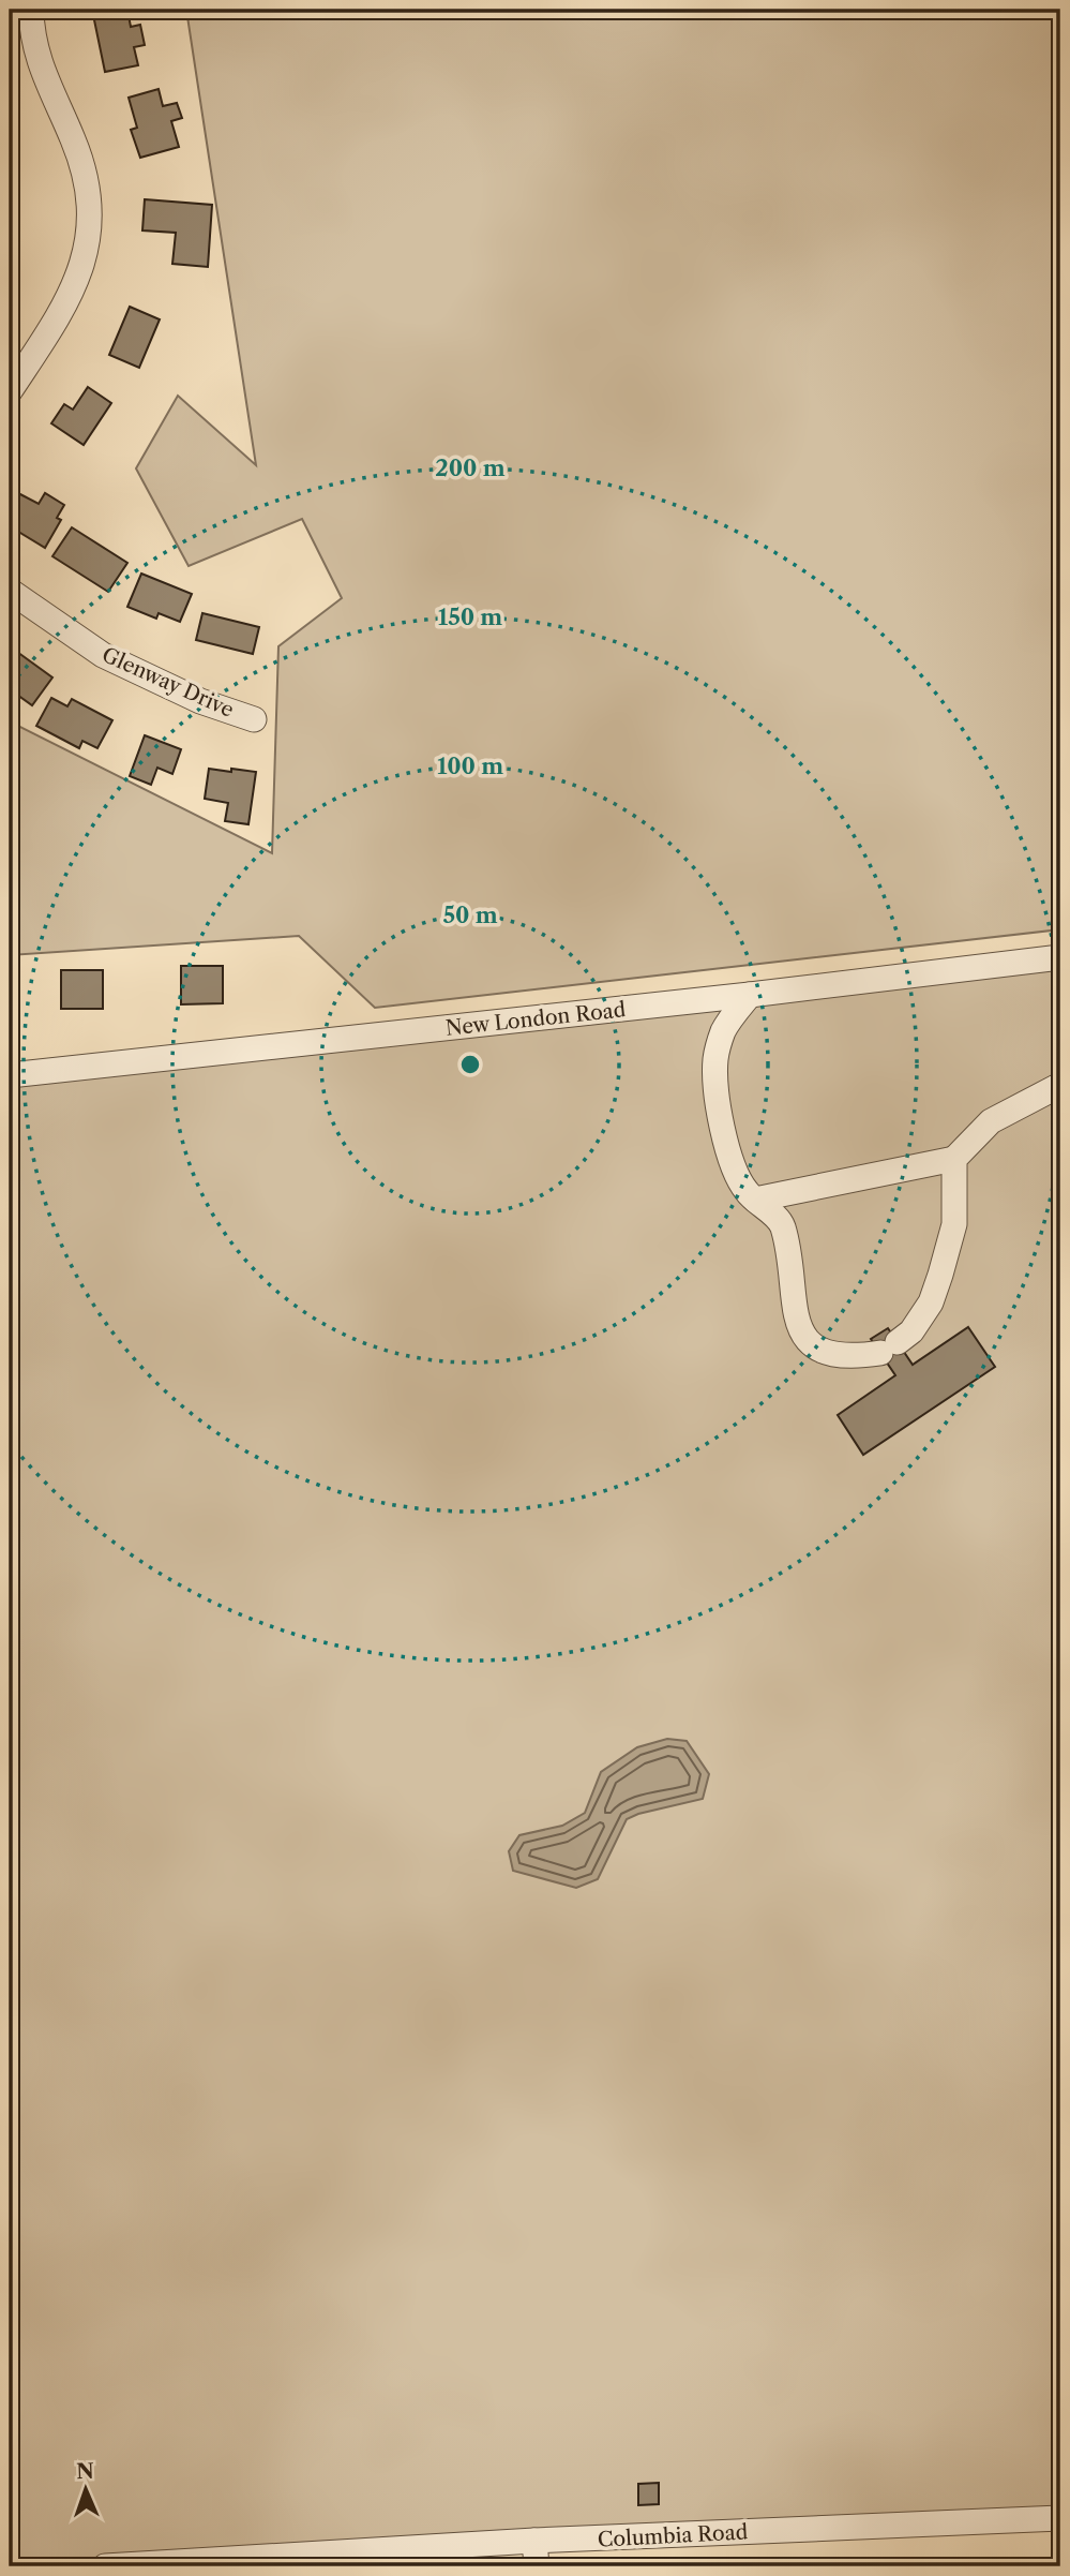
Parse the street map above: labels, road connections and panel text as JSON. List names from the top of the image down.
{
  "streets": {
    "street": ["Glenway Drive", "New London Road", "Columbia Road"]
  },
  "north": "top",
  "rings": [
    "200 m",
    "150 m",
    "100 m",
    "50 m"
  ]
}
